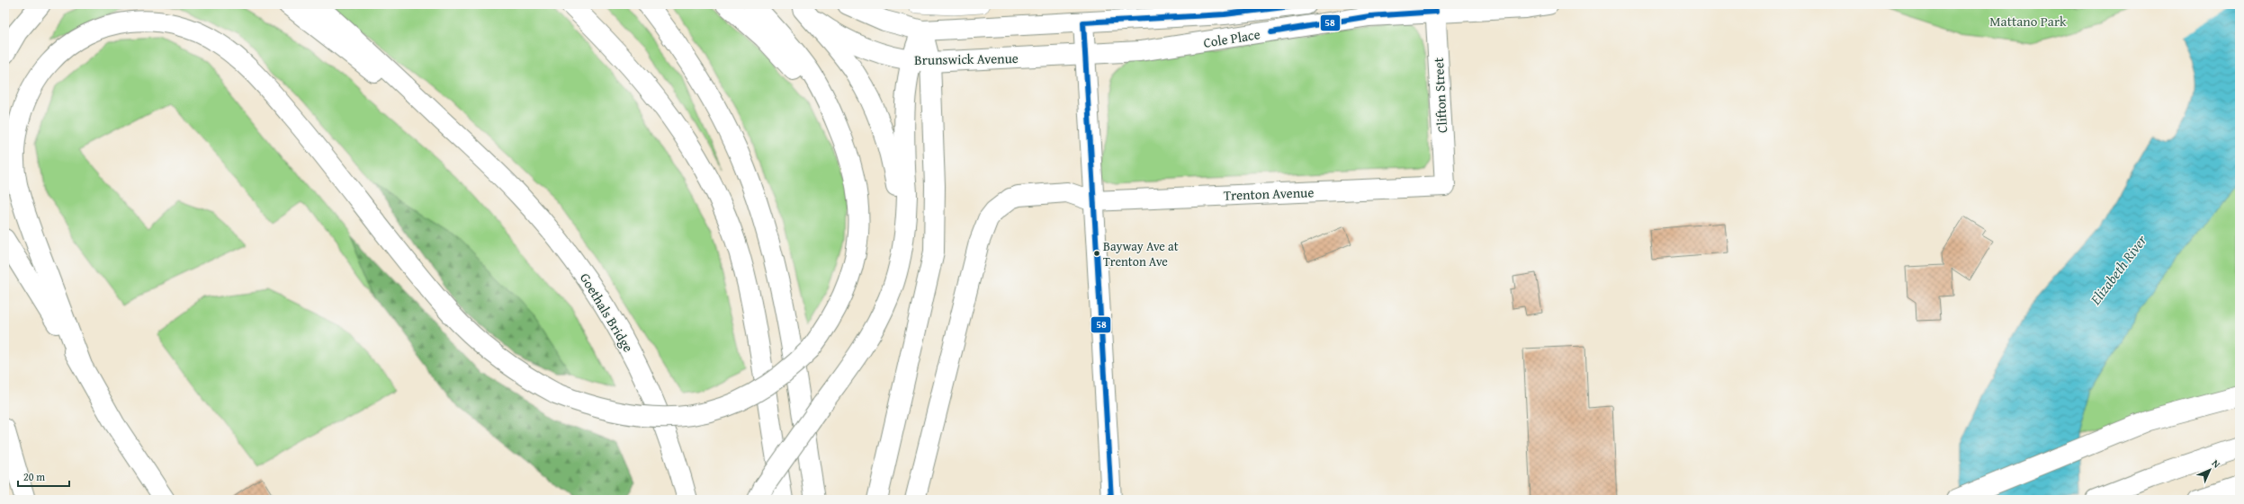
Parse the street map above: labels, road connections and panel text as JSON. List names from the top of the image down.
{
  "streets": {
    "main road": [
      "Cole Place",
      "Brunswick Avenue",
      "Clifton Street",
      "Trenton Avenue",
      "Goethals Bridge"
    ]
  },
  "crossings": [
    ["Cole Place", "Brunswick Avenue"],
    ["Cole Place", "Clifton Street"],
    ["Clifton Street", "Trenton Avenue"]
  ],
  "water": ["Elizabeth River"],
  "parks": ["Mattano Park"],
  "places": ["Bayway Ave at Trenton Ave"],
  "lines": ["transit line 58"],
  "scale_bar": "20 m",
  "north": "top right"
}
